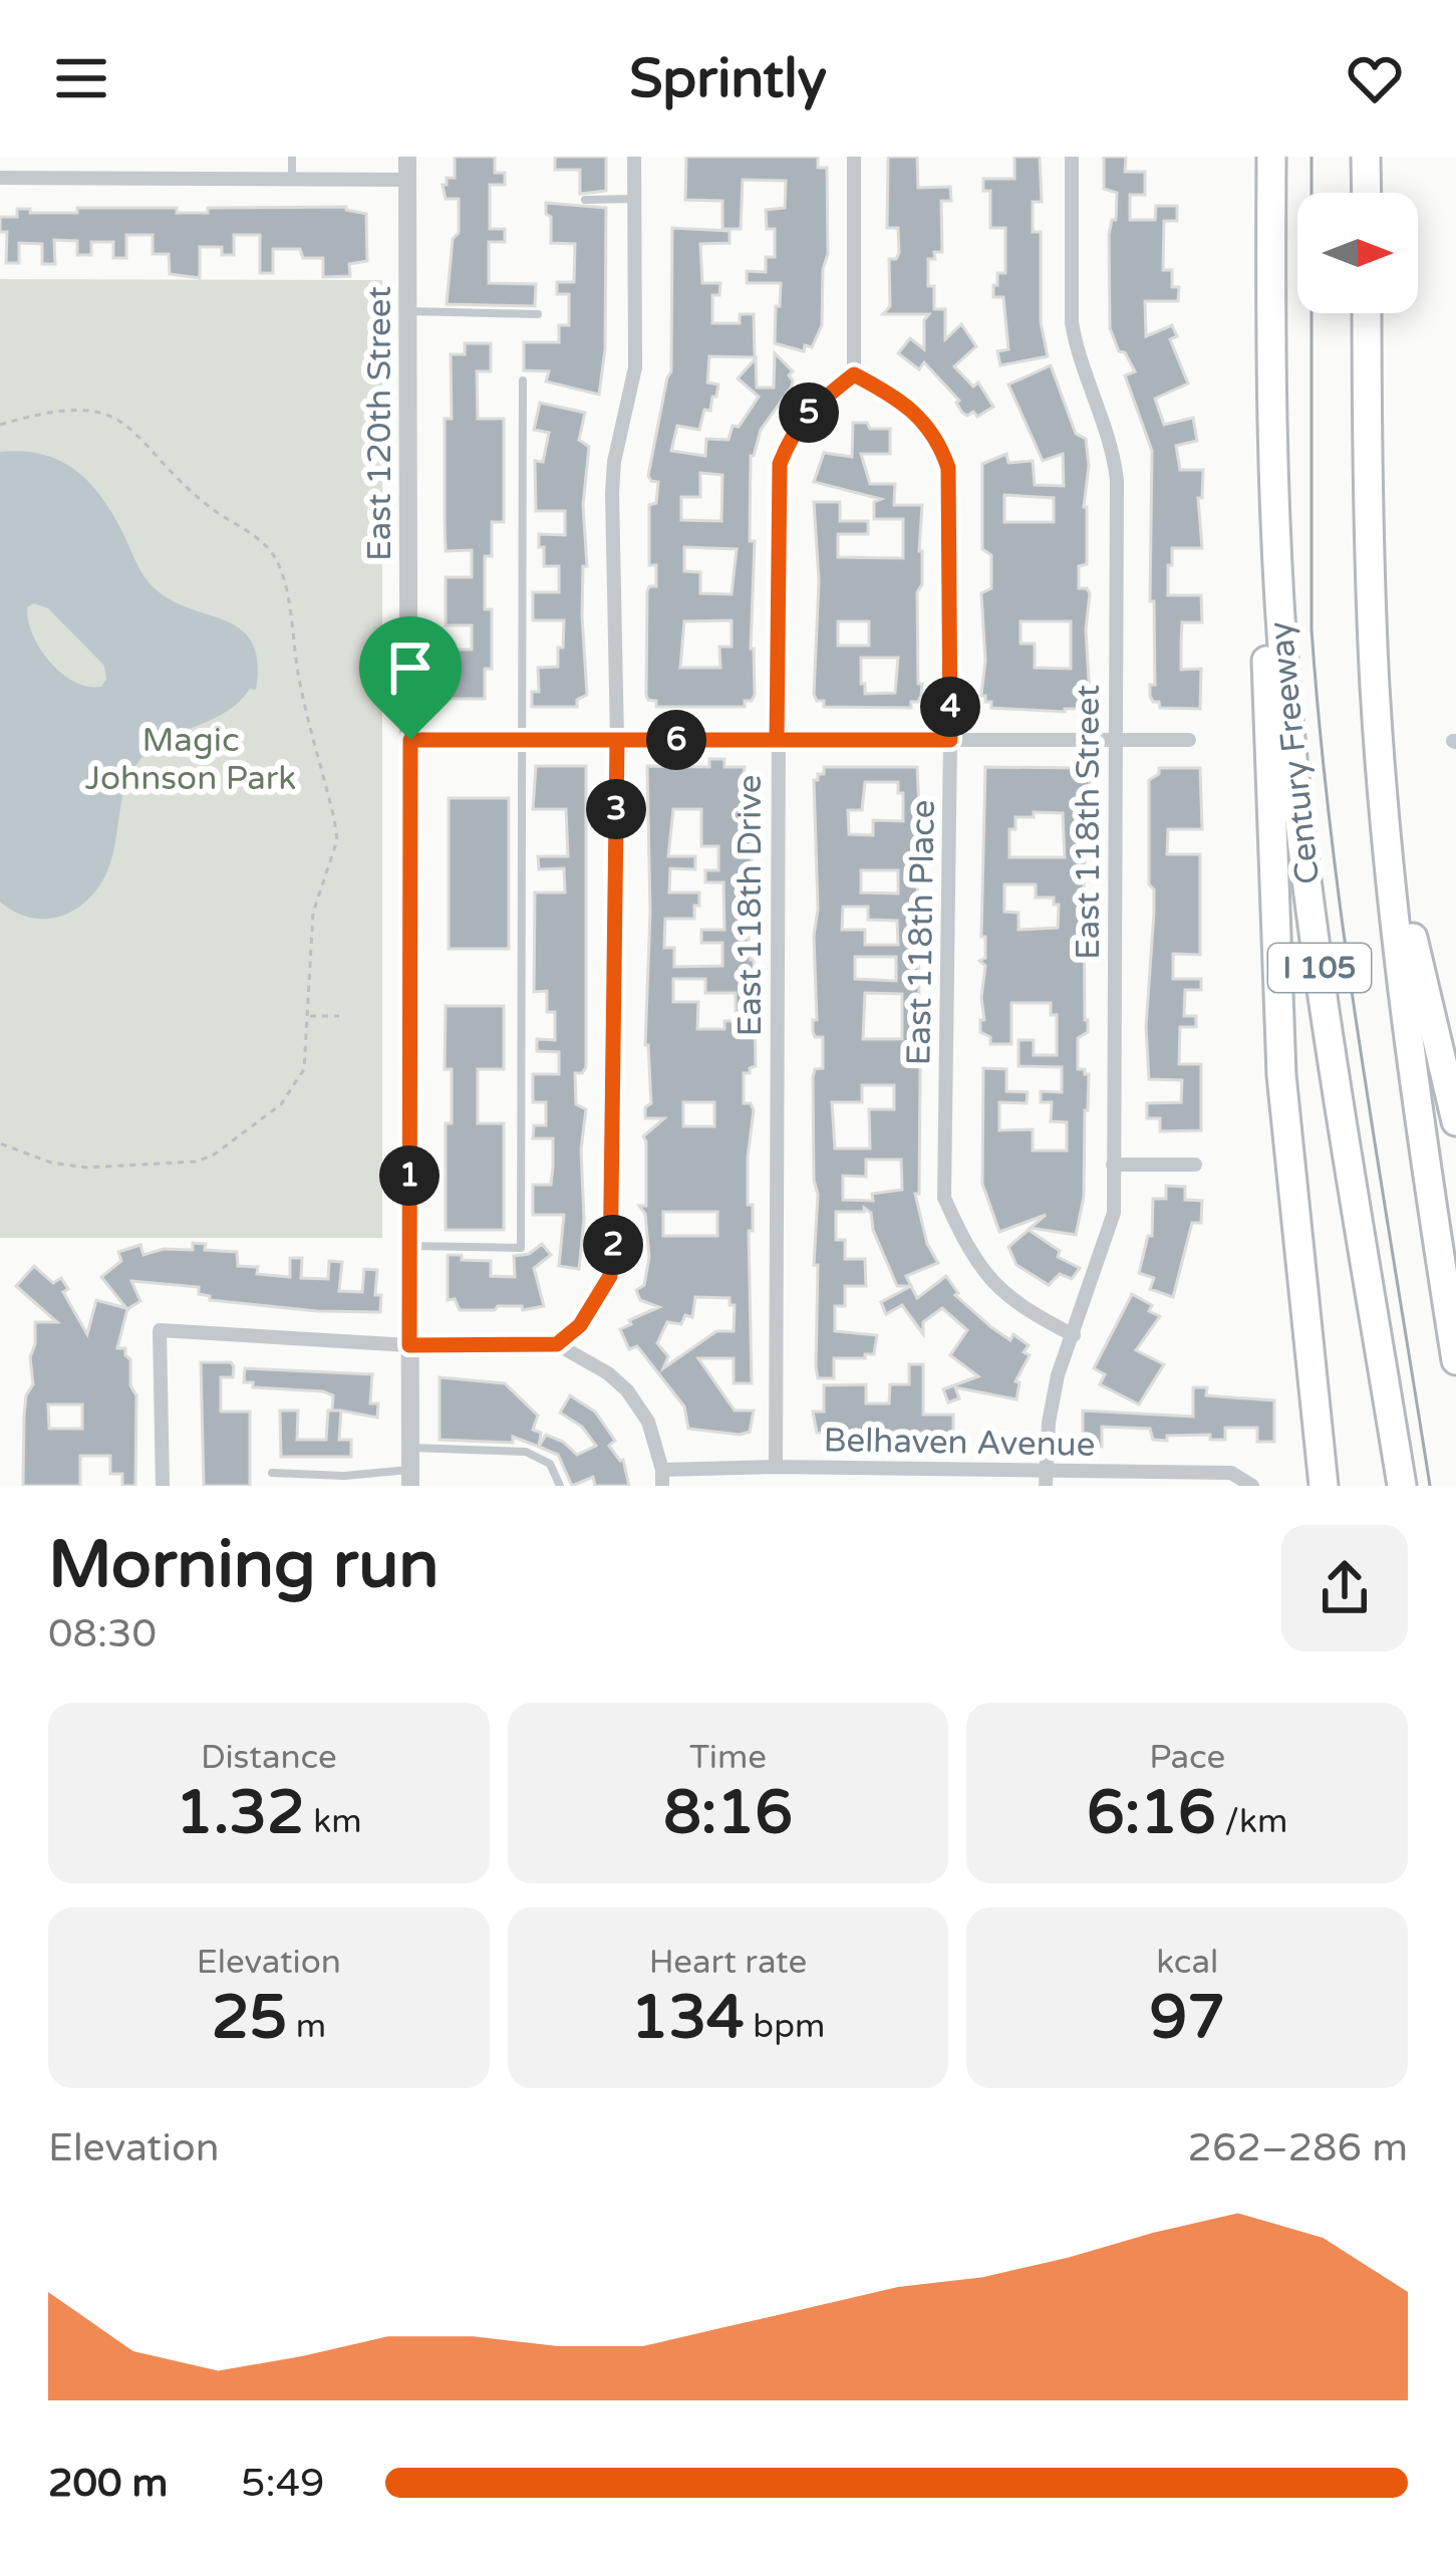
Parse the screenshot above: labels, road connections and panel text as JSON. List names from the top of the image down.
{
  "streets": {
    "highway": ["Century Freeway", "I 105"],
    "street": [
      "East 120th Street",
      "East 118th Street",
      "East 118th Drive",
      "East 118th Place",
      "Belhaven Avenue"
    ]
  },
  "crossings": [
    ["East 118th Street", "East 118th Place"],
    ["East 118th Street", "Belhaven Avenue"],
    ["East 118th Drive", "East 118th Place"],
    ["East 118th Drive", "Belhaven Avenue"]
  ],
  "parks": ["Magic Johnson Park"],
  "north": "right",
  "page": {
    "header": "Sprintly",
    "pins": [
      "5",
      "4",
      "6",
      "3",
      "1",
      "2"
    ],
    "heading": ["Morning run", "08:30"],
    "stats": [
      ["Distance", "1.32 km"],
      ["Time", "8:16"],
      ["Pace", "6:16 /km"],
      ["Elevation", "25 m"],
      ["Heart rate", "134 bpm"],
      ["kcal", "97"]
    ],
    "chart": ["Elevation", "262–286 m"],
    "list": [
      {
        "name": "200 m",
        "note": "5:49"
      }
    ]
  }
}
